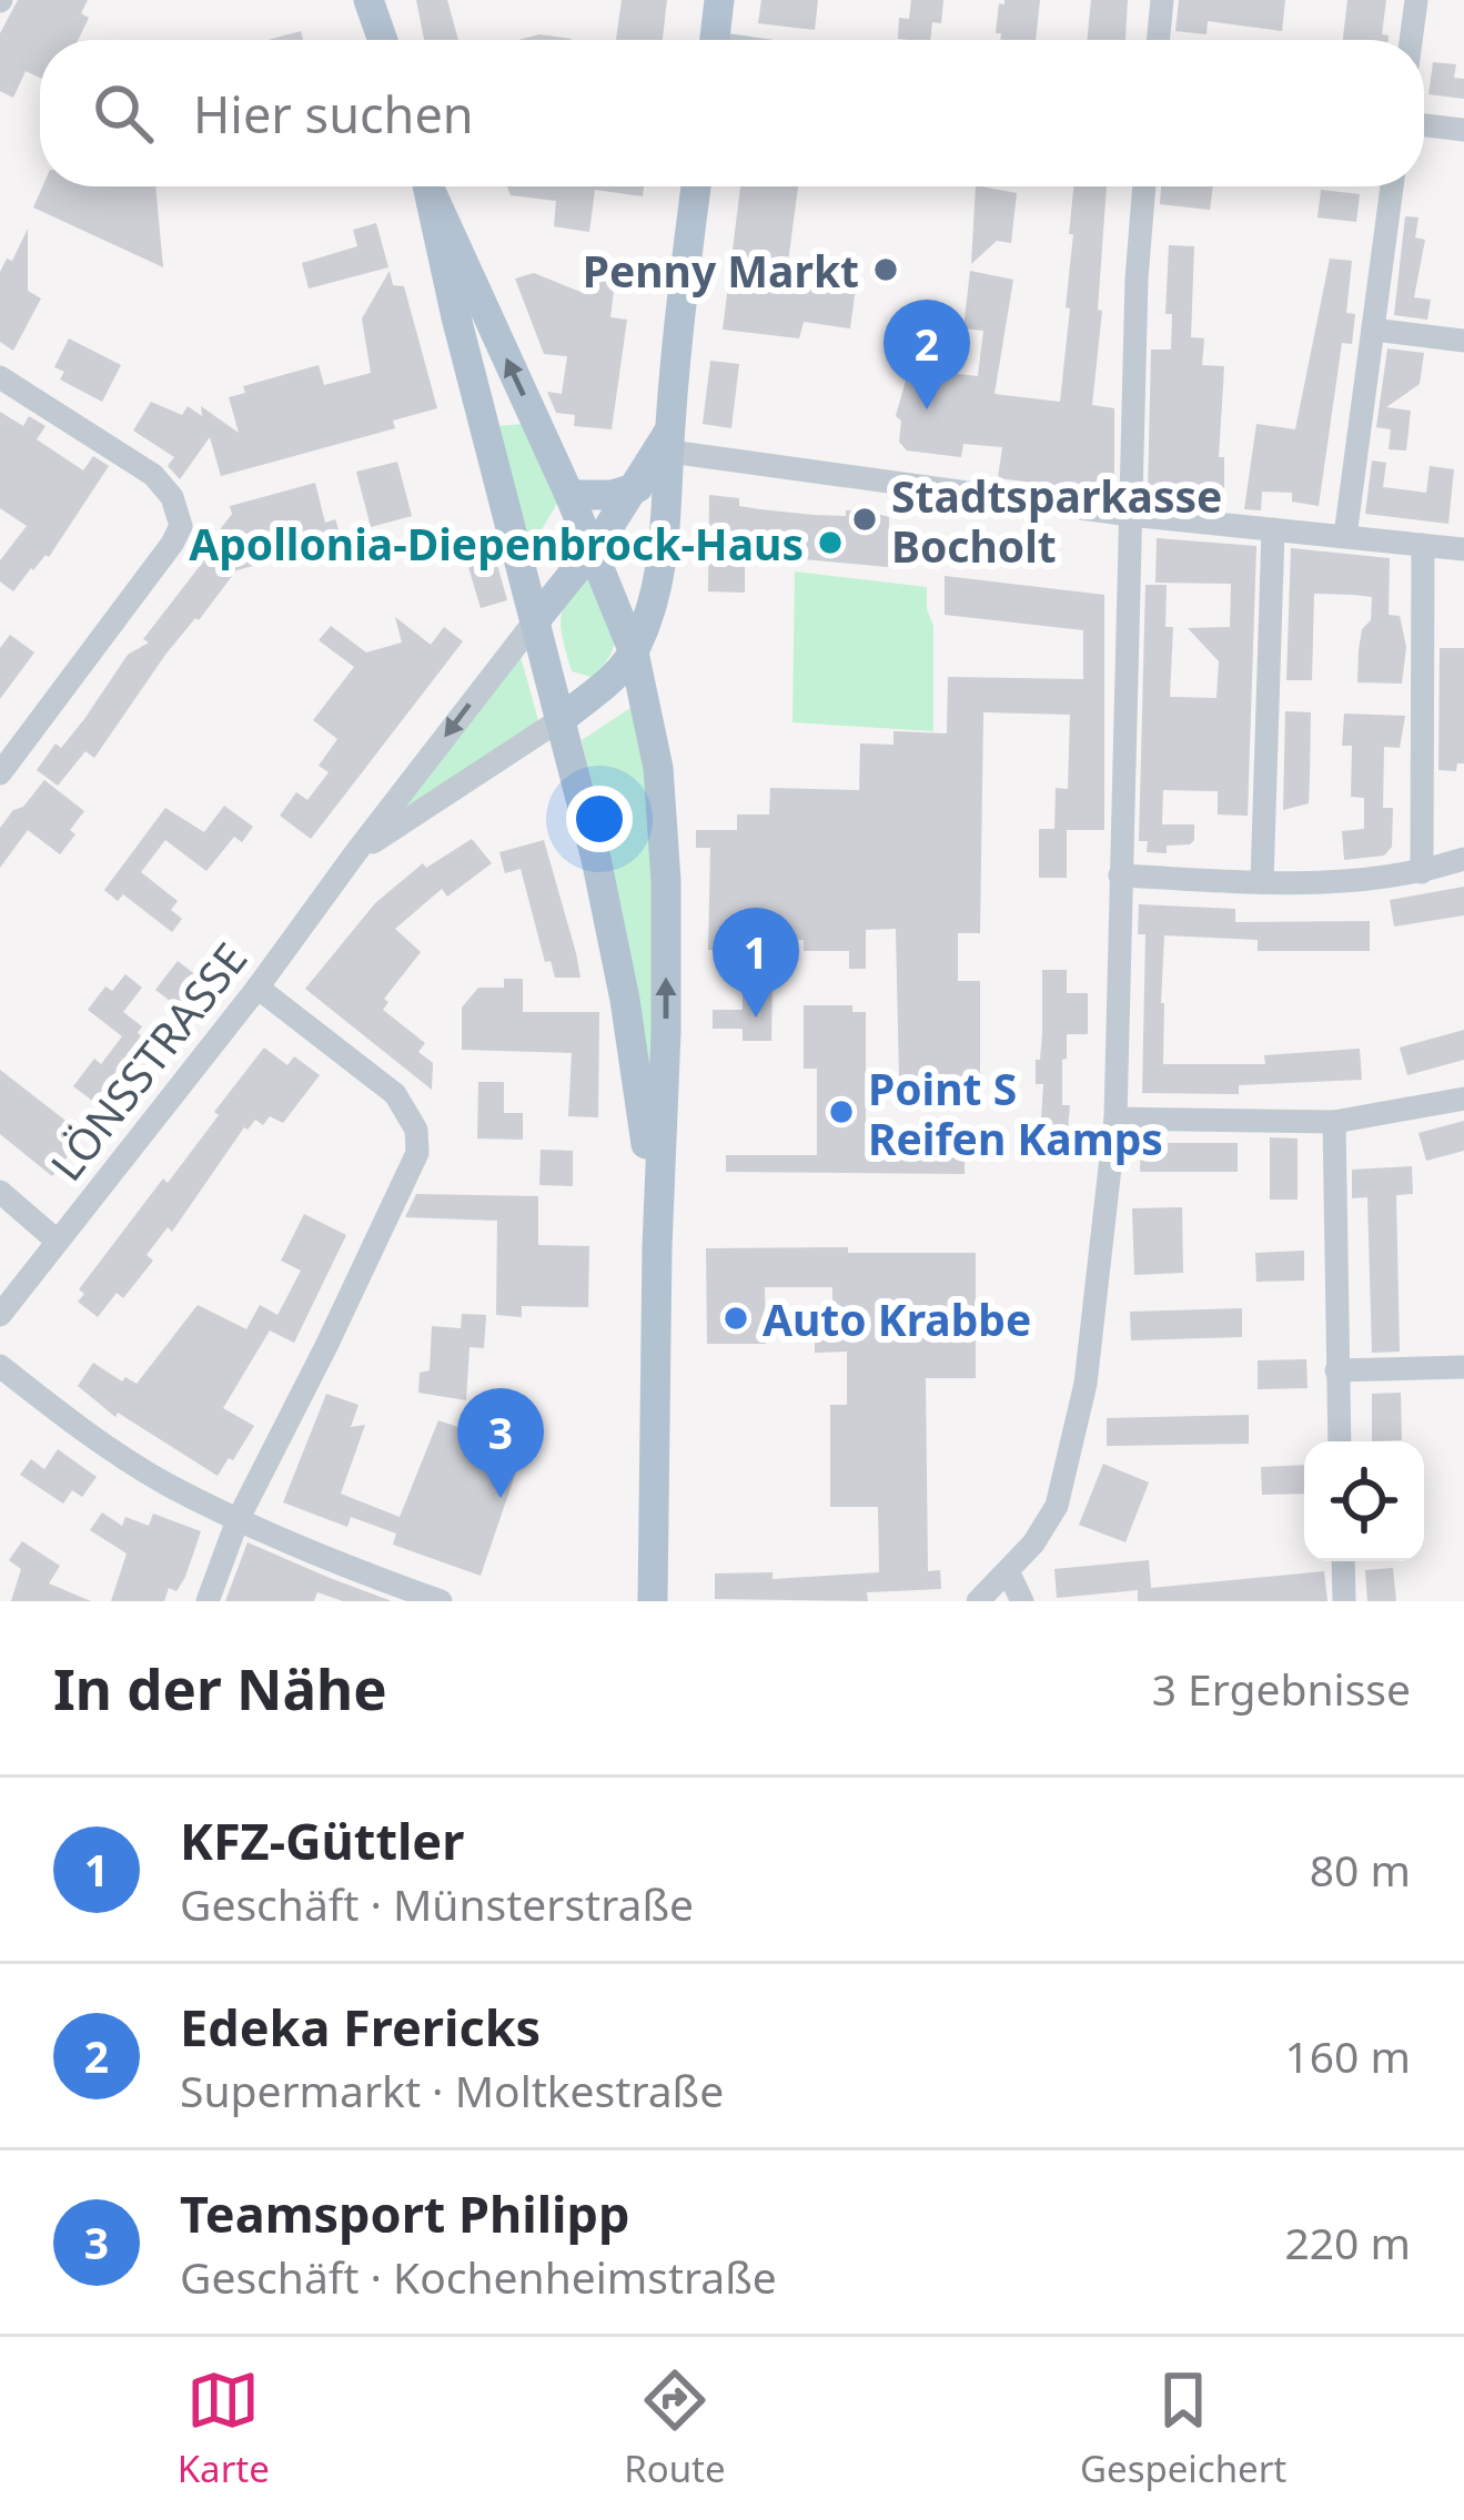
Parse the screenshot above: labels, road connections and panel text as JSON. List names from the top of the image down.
{
  "streets": {
    "street": ["LÖNSSTRASSE"]
  },
  "places": [
    "Penny Markt",
    "Stadtsparkasse Bocholt",
    "Apollonia-Diepenbrock-Haus",
    "Point S Reifen Kamps",
    "Auto Krabbe"
  ],
  "page": {
    "search": "Hier suchen",
    "pins": ["2", "1", "3"],
    "heading": ["In der Nähe", "3 Ergebnisse"],
    "list": [
      {
        "mark": "1",
        "name": "KFZ-Güttler",
        "note": "Geschäft · Münsterstraße",
        "value": "80 m"
      },
      {
        "mark": "2",
        "name": "Edeka Frericks",
        "note": "Supermarkt · Moltkestraße",
        "value": "160 m"
      },
      {
        "mark": "3",
        "name": "Teamsport Philipp",
        "note": "Geschäft · Kochenheimstraße",
        "value": "220 m"
      }
    ],
    "nav": ["Karte", "Route", "Gespeichert"]
  }
}
